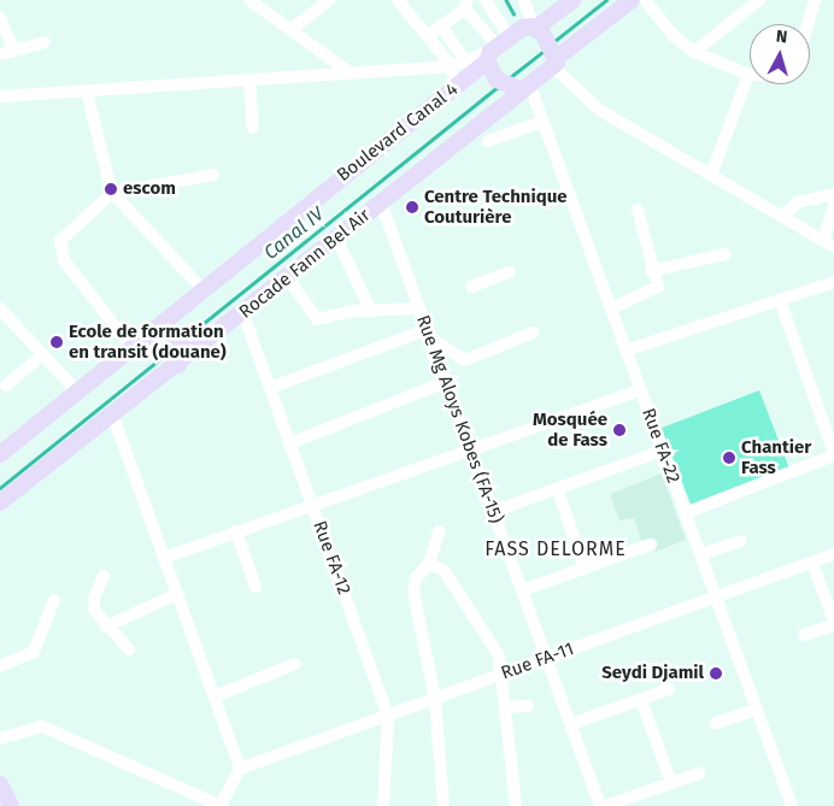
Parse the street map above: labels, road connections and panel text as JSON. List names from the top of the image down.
{
  "streets": {
    "main road": ["Boulevard Canal 4", "Rocade Fann Bel Air"],
    "street": [
      "Rue Mg Aloys Kobes (FA-15)",
      "Rue FA-22",
      "Rue FA-12",
      "Rue FA-11"
    ]
  },
  "crossings": [
    ["Rocade Fann Bel Air", "Rue Mg Aloys Kobes (FA-15)"],
    ["Rocade Fann Bel Air", "Rue FA-22"],
    ["Rocade Fann Bel Air", "Rue FA-12"],
    ["Rue Mg Aloys Kobes (FA-15)", "Rue FA-11"],
    ["Rue FA-22", "Rue FA-11"],
    ["Rue FA-12", "Rue FA-11"]
  ],
  "districts": ["FASS DELORME"],
  "water": ["Canal IV"],
  "places": [
    "escom",
    "Centre Technique Couturière",
    "Ecole de formation en transit (douane)",
    "Mosquée de Fass",
    "Chantier Fass",
    "Seydi Djamil"
  ],
  "north": "top"
}
